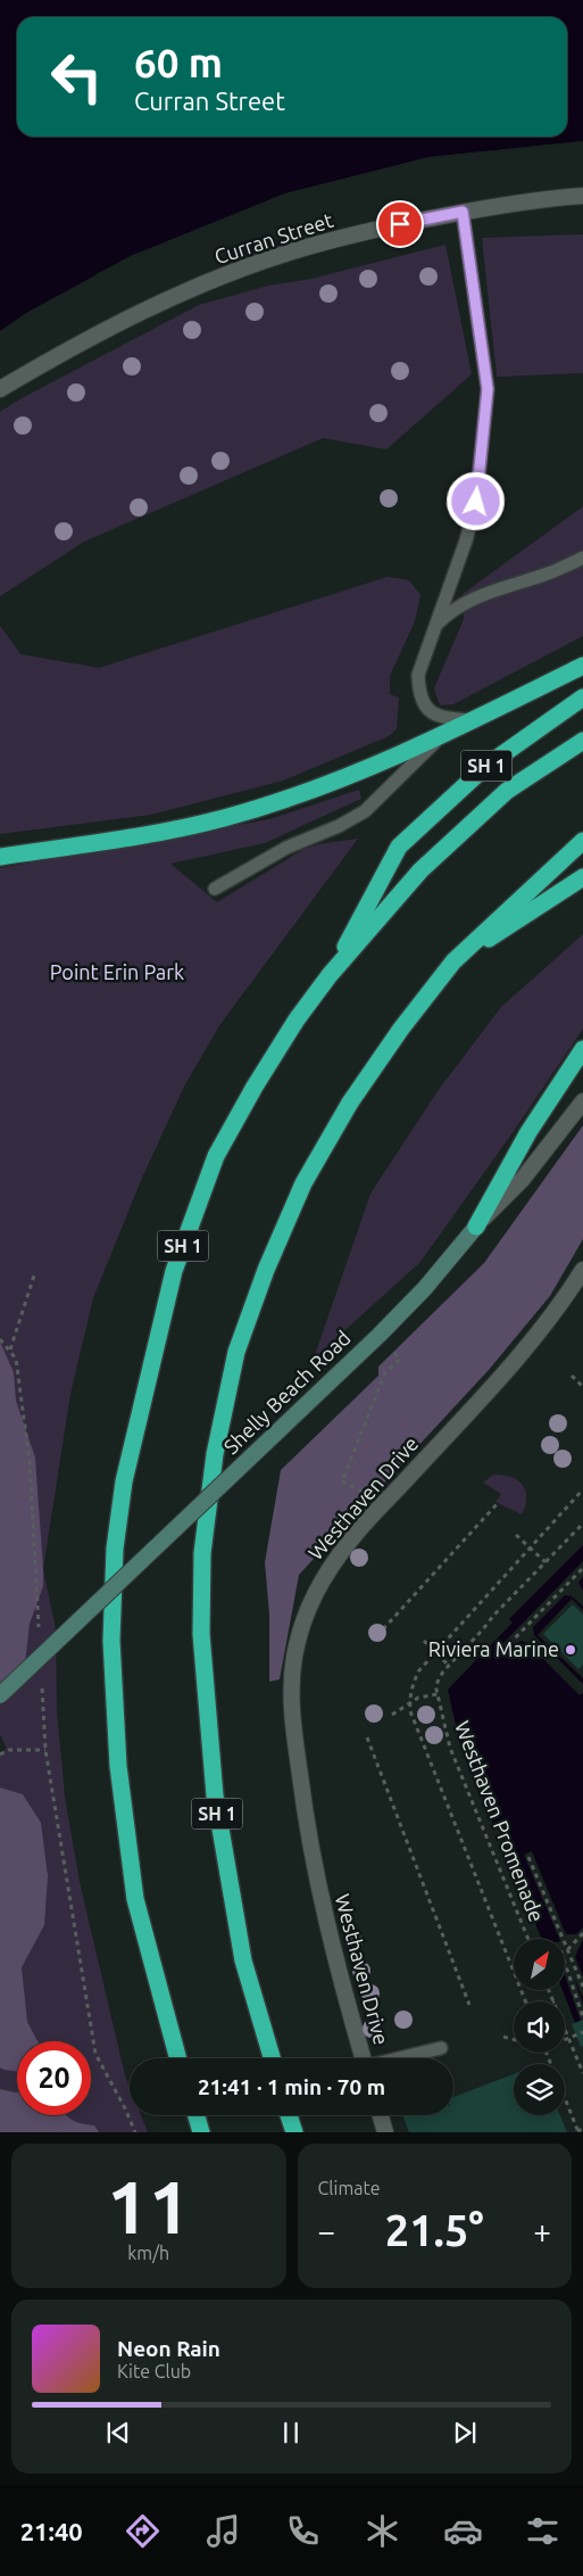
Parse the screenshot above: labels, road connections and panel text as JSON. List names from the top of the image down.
{
  "streets": {
    "highway": ["SH 1"],
    "main road": ["Shelly Beach Road"],
    "street": ["Curran Street", "Westhaven Drive"],
    "path": ["Westhaven Promenade"]
  },
  "parks": ["Point Erin Park"],
  "places": ["Riviera Marine"],
  "north": "top right",
  "page": {
    "turn": ["60 m", "Curran Street"],
    "limit": "20",
    "trip": "21:41 · 1 min · 70 m",
    "tile": [
      ["11", "km/h"],
      "Climate"
    ],
    "heat": ["−", "21.5°", "+"],
    "song": ["Neon Rain", "Kite Club"],
    "tabs": "21:40"
  }
}
